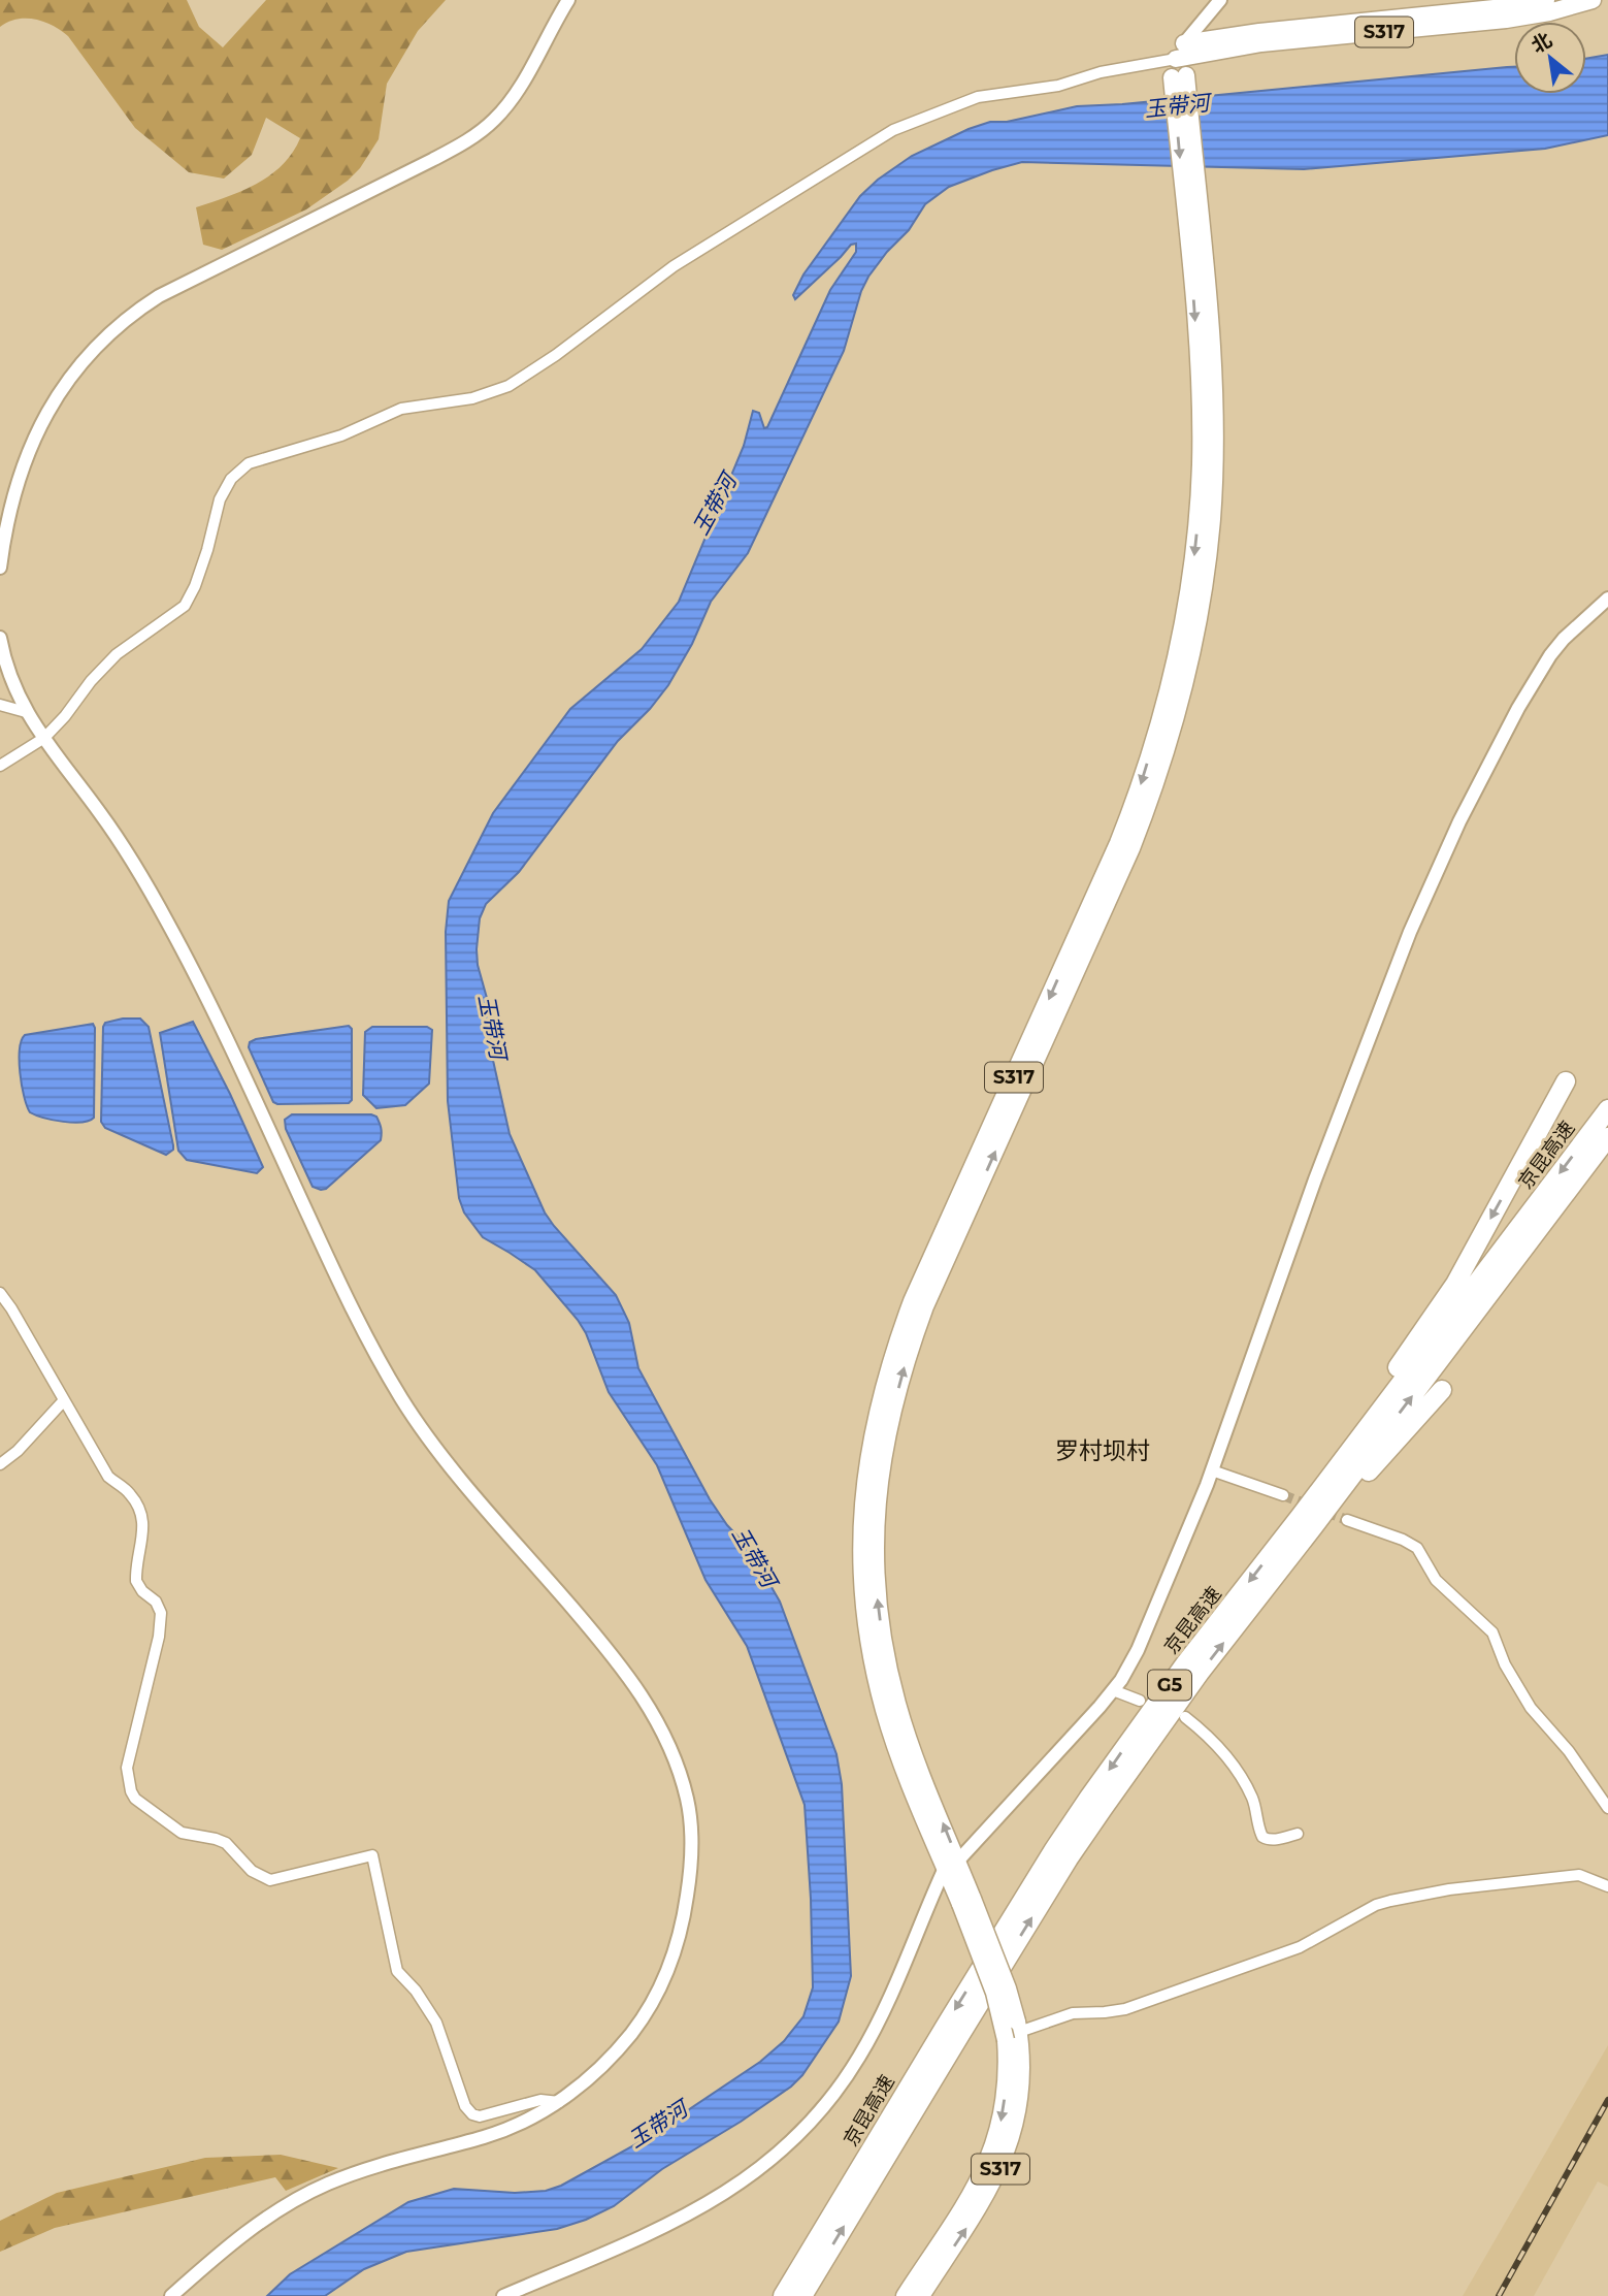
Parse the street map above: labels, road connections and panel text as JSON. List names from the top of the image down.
{
  "streets": {
    "highway": ["京昆高速", "G5"],
    "main road": ["S317"]
  },
  "districts": ["罗村坝村"],
  "water": ["玉带河"],
  "north": "top left"
}
